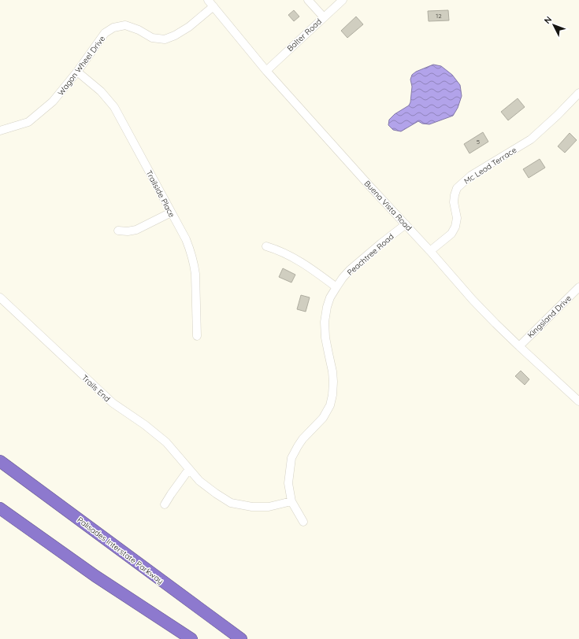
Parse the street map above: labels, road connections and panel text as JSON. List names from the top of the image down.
{
  "streets": {
    "highway": ["Palisades Interstate Parkway"],
    "street": [
      "Balter Road",
      "Wagon Wheel Drive",
      "Mc Leod Terrace",
      "Trailside Place",
      "Buena Vista Road",
      "Peachtree Road",
      "Kingsland Drive",
      "Trails End"
    ]
  },
  "crossings": [
    ["Balter Road", "Buena Vista Road"],
    ["Wagon Wheel Drive", "Trailside Place"],
    ["Wagon Wheel Drive", "Buena Vista Road"],
    ["Mc Leod Terrace", "Buena Vista Road"],
    ["Buena Vista Road", "Peachtree Road"],
    ["Buena Vista Road", "Kingsland Drive"]
  ],
  "house_numbers": ["12", "5"],
  "north": "top left"
}
